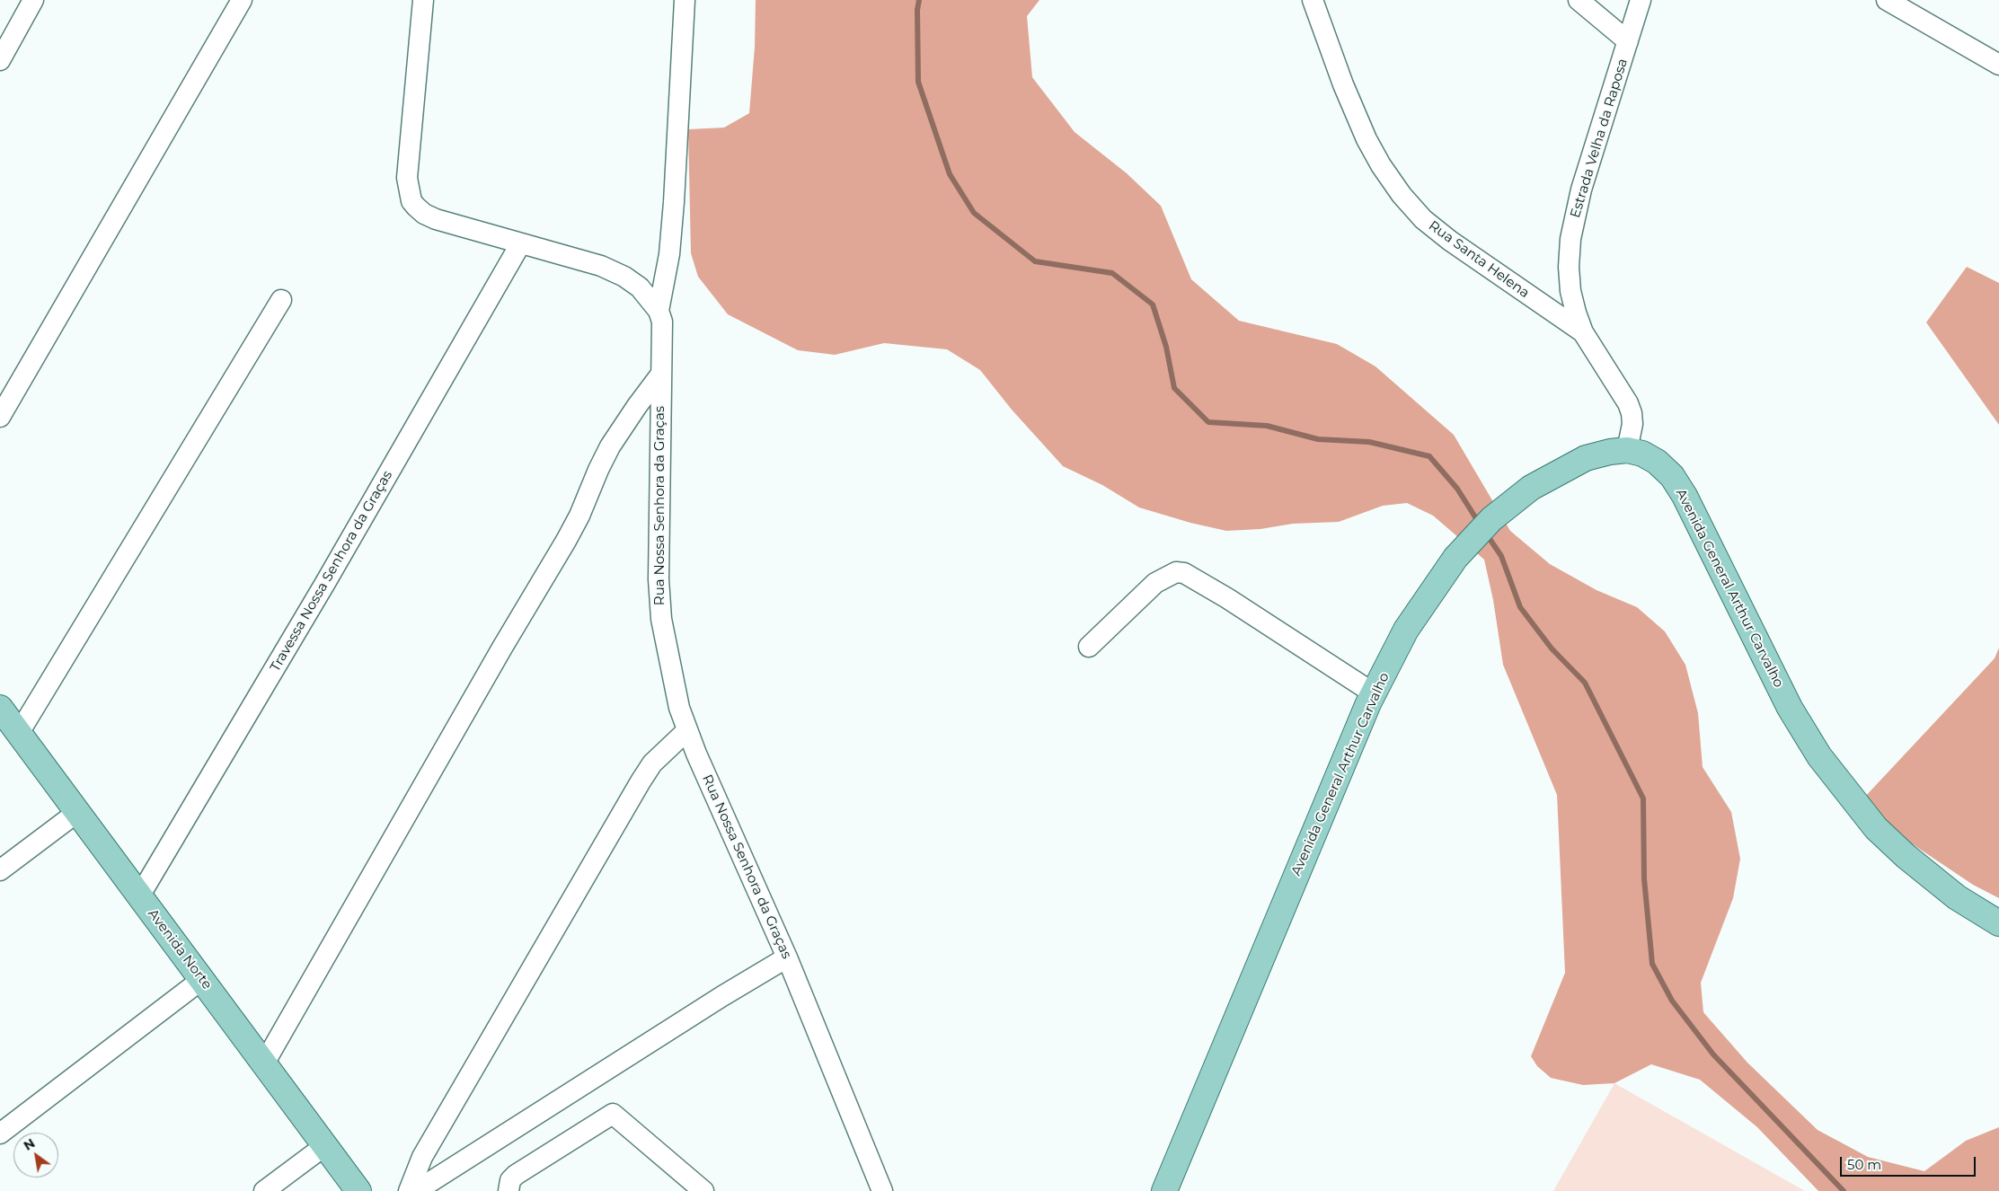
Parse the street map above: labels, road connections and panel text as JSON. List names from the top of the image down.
{
  "streets": {
    "main road": ["Avenida General Arthur Carvalho", "Avenida Norte"],
    "street": [
      "Estrada Velha da Raposa",
      "Rua Santa Helena",
      "Rua Nossa Senhora da Graças",
      "Travessa Nossa Senhora da Graças"
    ]
  },
  "crossings": [
    ["Estrada Velha da Raposa", "Rua Santa Helena"],
    ["Estrada Velha da Raposa", "Avenida General Arthur Carvalho"],
    ["Travessa Nossa Senhora da Graças", "Avenida Norte"]
  ],
  "scale_bar": "50 m",
  "north": "top left"
}
